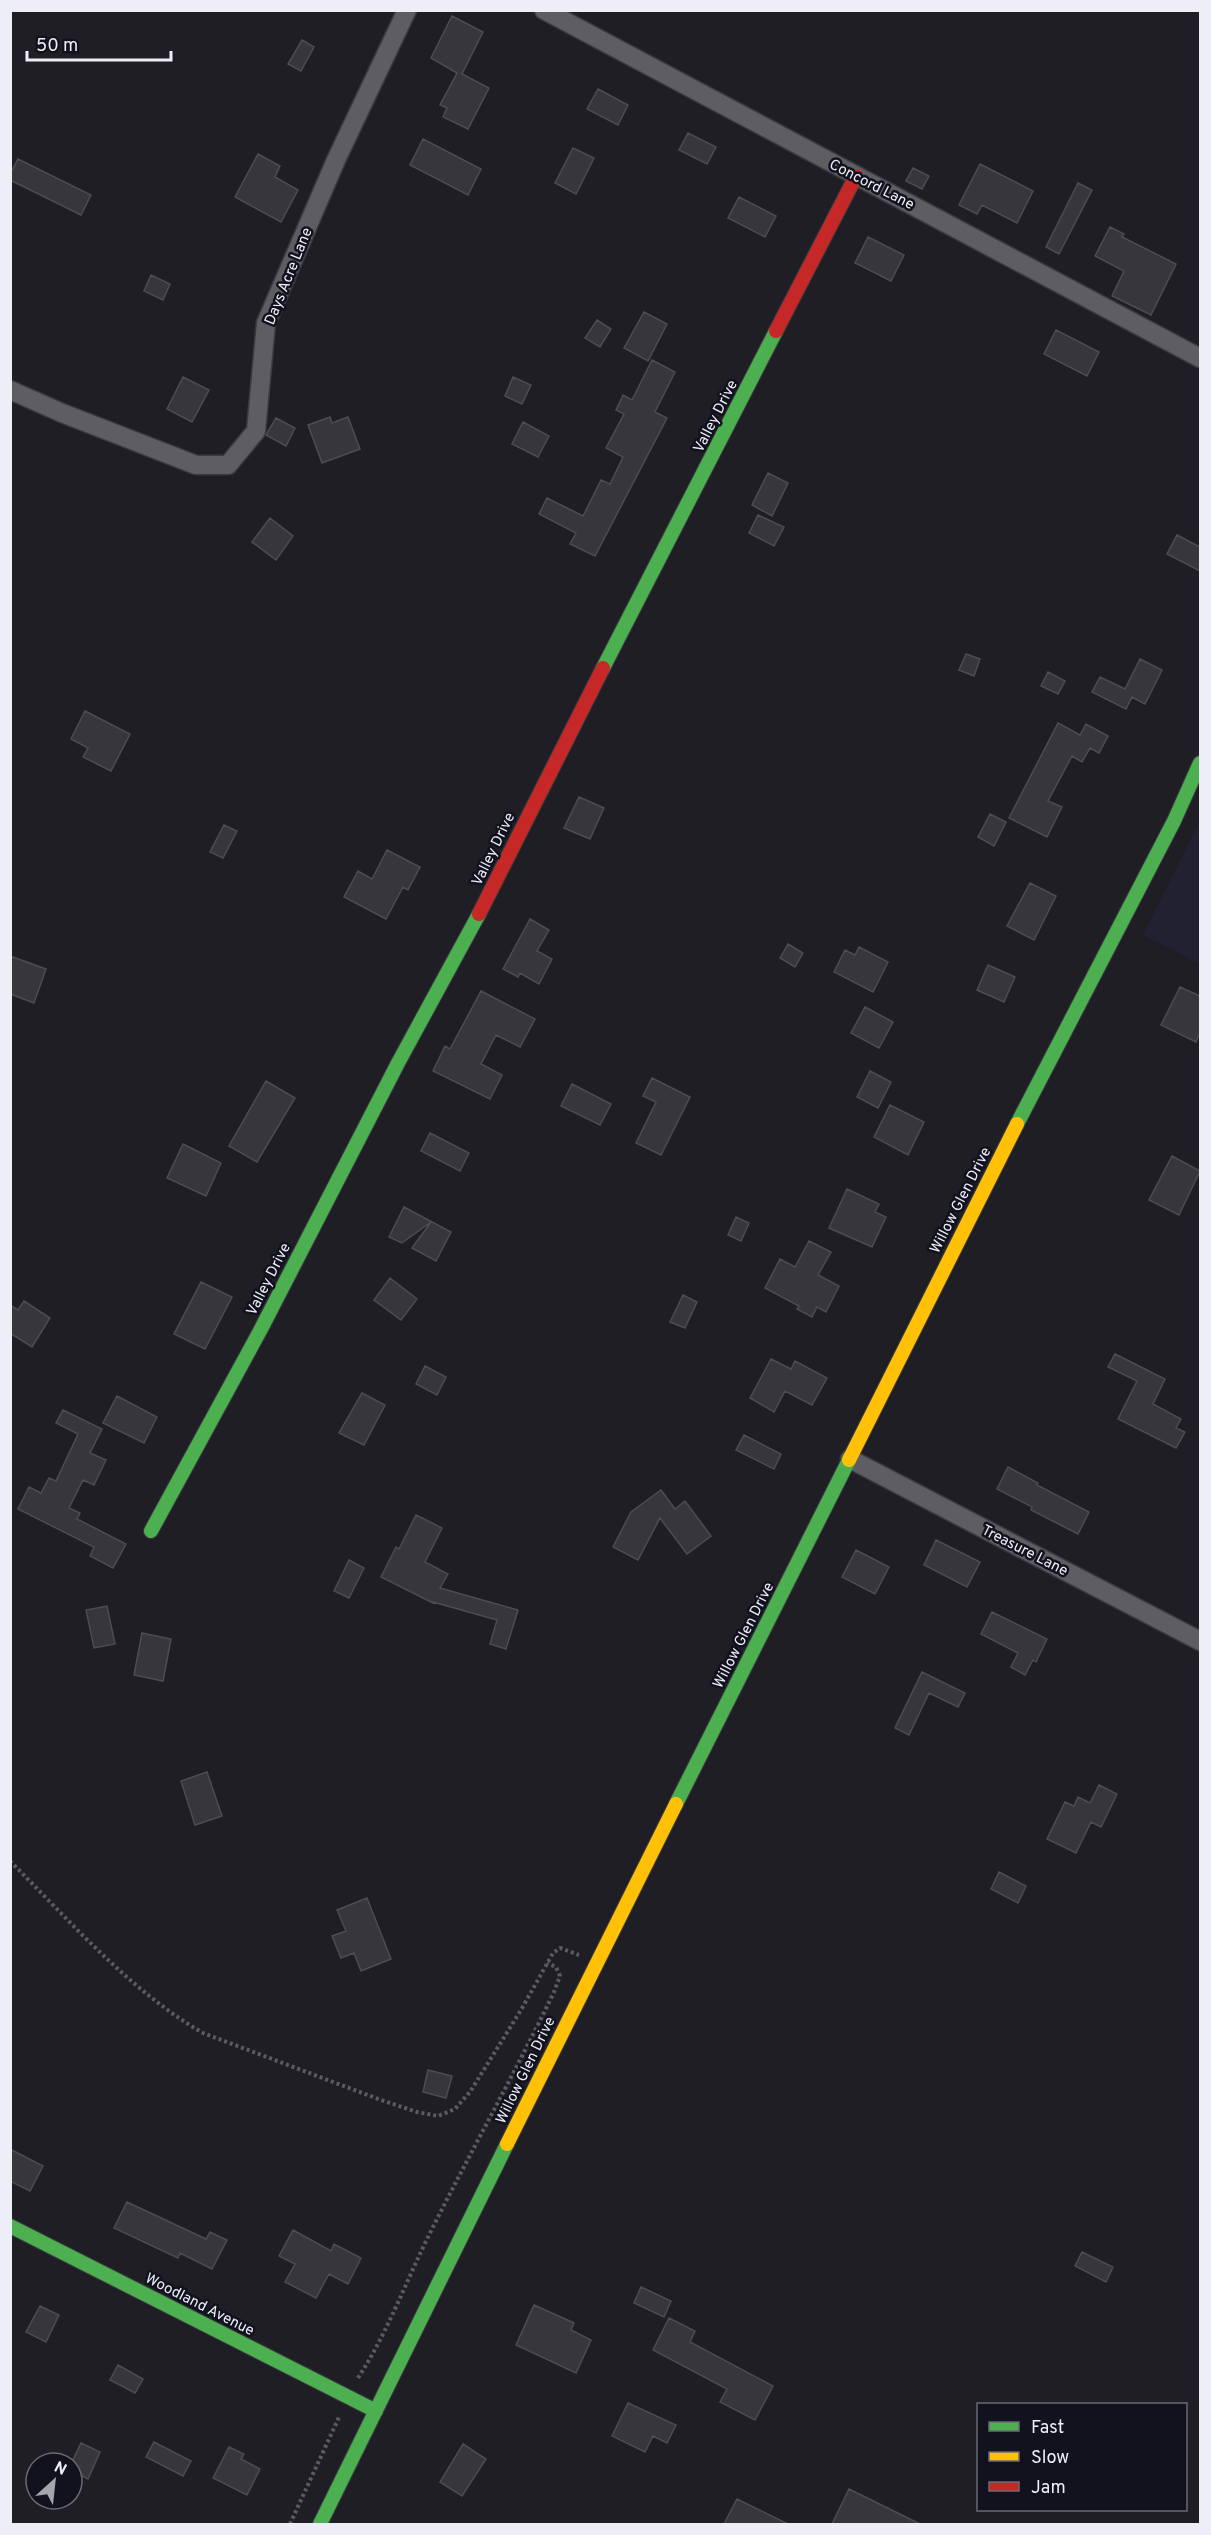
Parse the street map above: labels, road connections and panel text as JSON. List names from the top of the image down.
{
  "streets": {
    "main road": ["Valley Drive", "Willow Glen Drive", "Woodland Avenue"],
    "street": ["Concord Lane", "Days Acre Lane", "Treasure Lane"]
  },
  "crossings": [
    ["Concord Lane", "Valley Drive"],
    ["Willow Glen Drive", "Treasure Lane"],
    ["Willow Glen Drive", "Woodland Avenue"]
  ],
  "legend": ["Fast", "Slow", "Jam"],
  "scale_bar": "50 m",
  "north": "top right"
}
